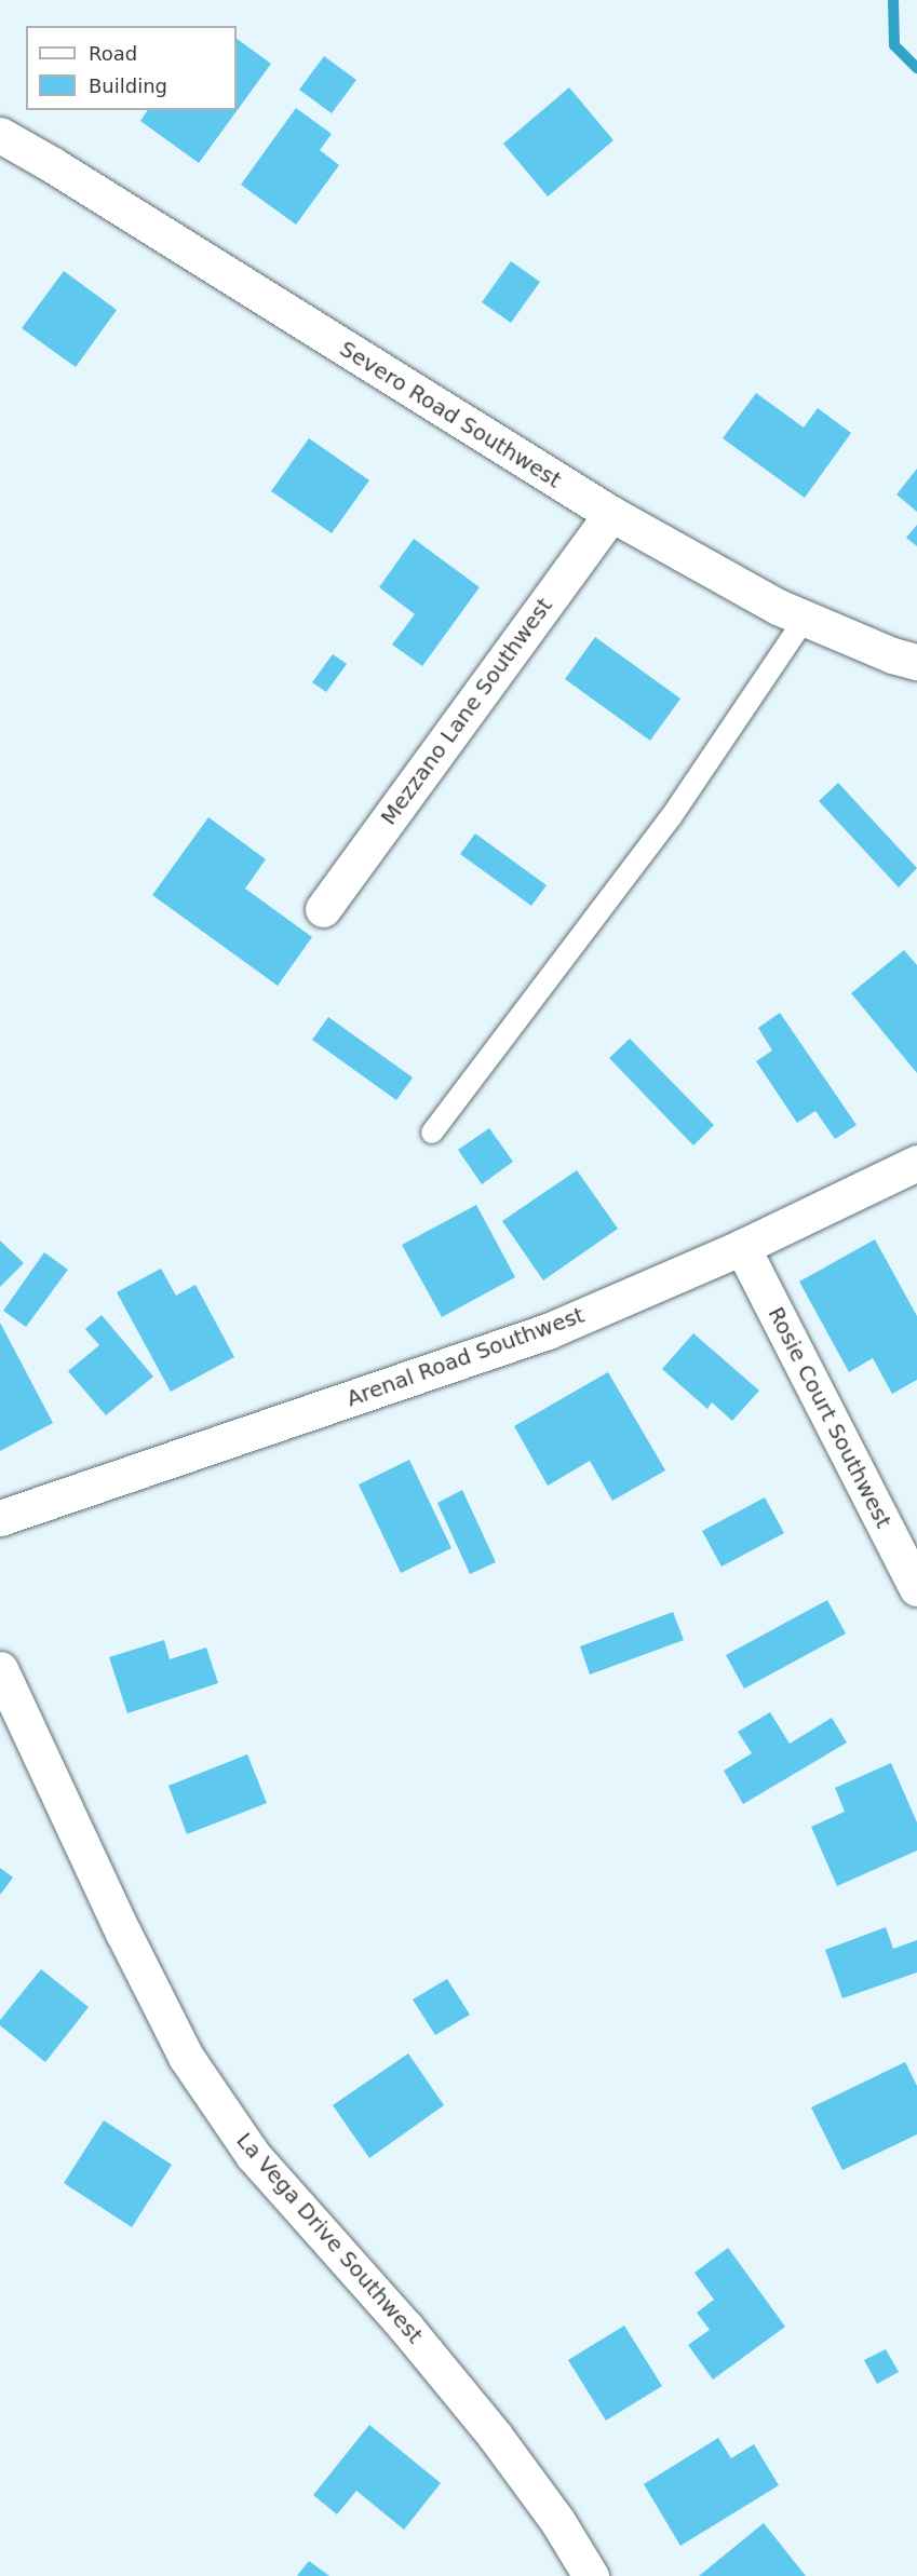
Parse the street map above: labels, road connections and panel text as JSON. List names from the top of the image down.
{
  "streets": {
    "street": [
      "Severo Road Southwest",
      "Mezzano Lane Southwest",
      "Arenal Road Southwest",
      "Rosie Court Southwest",
      "La Vega Drive Southwest"
    ]
  },
  "crossings": [
    ["Severo Road Southwest", "Mezzano Lane Southwest"],
    ["Arenal Road Southwest", "Rosie Court Southwest"]
  ],
  "legend": ["Road", "Building"]
}
